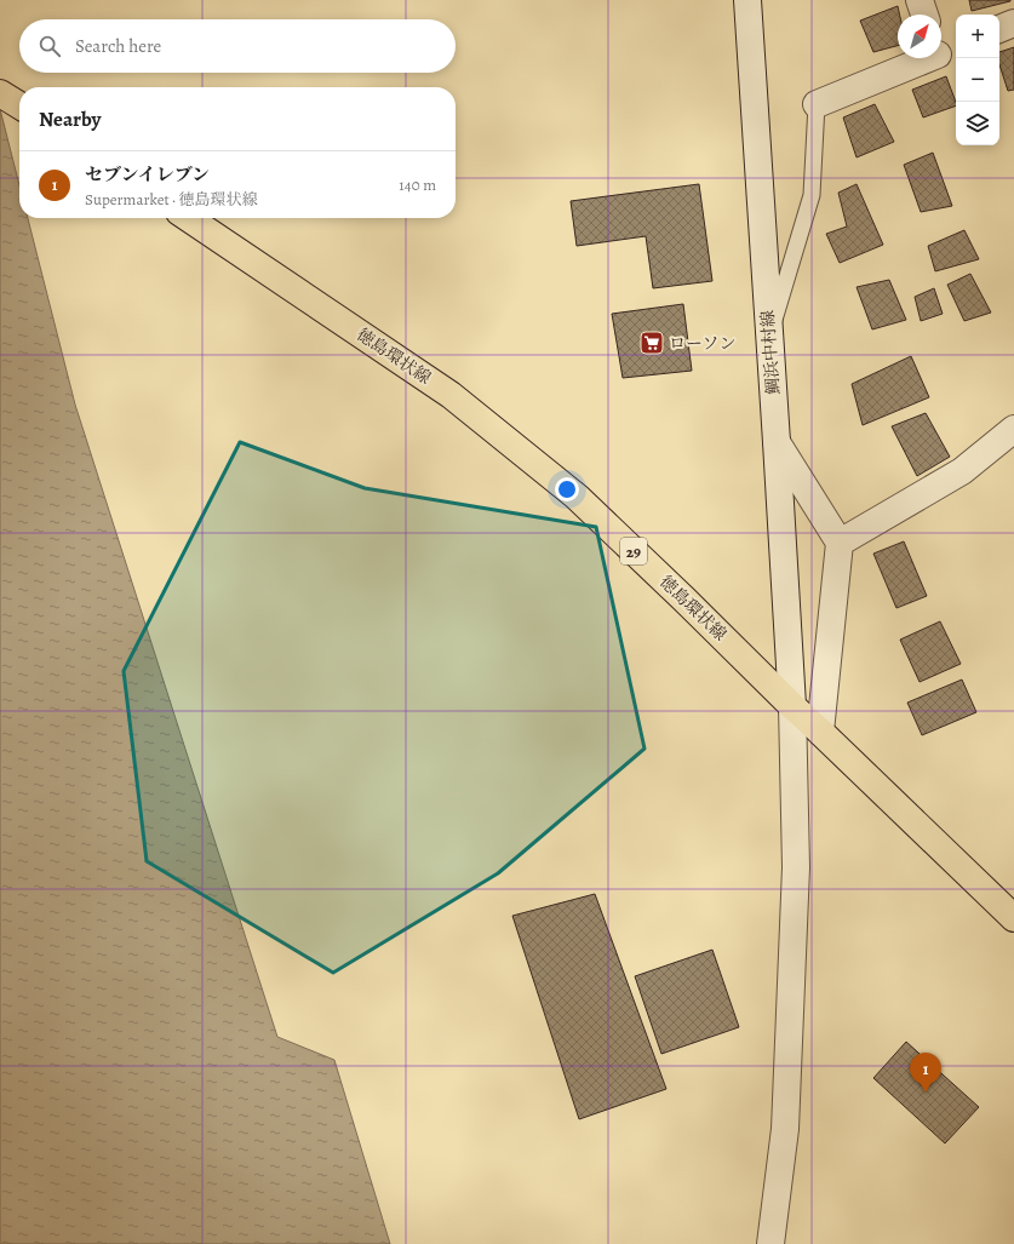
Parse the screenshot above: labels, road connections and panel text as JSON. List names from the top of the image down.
{
  "streets": {
    "main road": ["徳島環状線", "29"],
    "street": ["鯛浜中村線"]
  },
  "crossings": [
    ["鯛浜中村線", "徳島環状線"]
  ],
  "places": {
    "supermarket": ["ローソン"]
  },
  "north": "top right",
  "page": {
    "map_buttons": ["+", "−"],
    "search": "Search here",
    "heading": "Nearby",
    "list": [
      {
        "mark": "1",
        "name": "セブンイレブン",
        "note": "Supermarket · 徳島環状線",
        "value": "140 m"
      }
    ],
    "pins": "1"
  }
}
